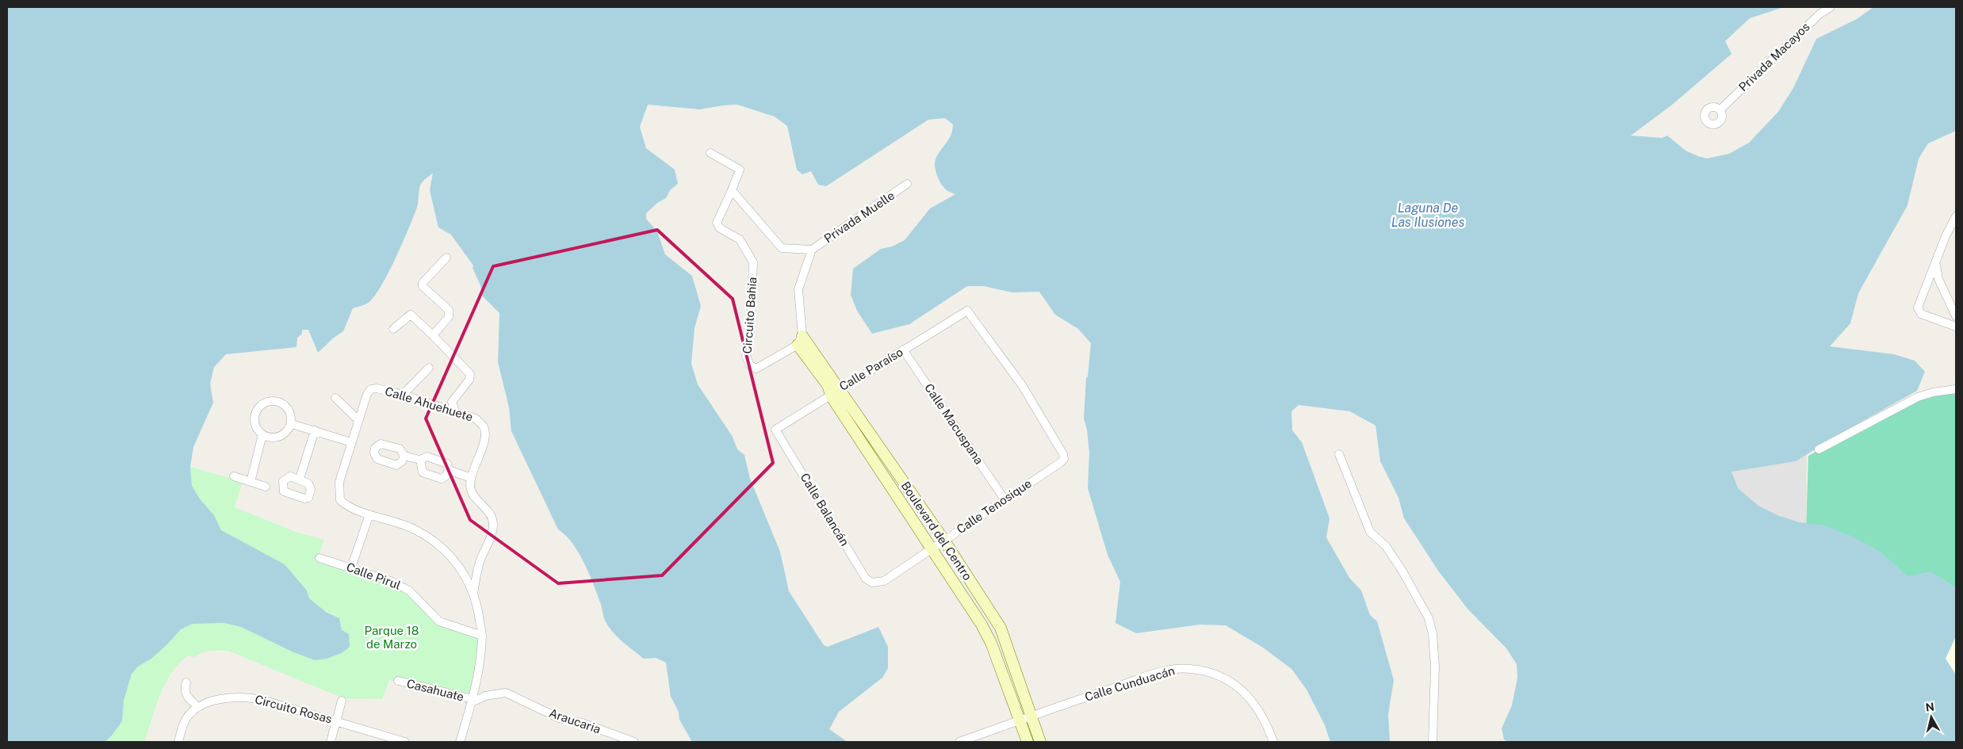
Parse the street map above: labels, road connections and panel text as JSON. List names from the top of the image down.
{
  "streets": {
    "street": [
      "Privada Macayos",
      "Privada Muelle",
      "Circuito Bahía",
      "Calle Paraíso",
      "Calle Ahuehuete",
      "Calle Macuspana",
      "Calle Tenosique",
      "Calle Balancán",
      "Boulevard del Centro",
      "Calle Pirul",
      "Calle Cunduacán",
      "Casahuate",
      "Circuito Rosas",
      "Araucaria"
    ]
  },
  "crossings": [
    ["Circuito Bahía", "Boulevard del Centro"],
    ["Calle Paraíso", "Calle Macuspana"],
    ["Calle Paraíso", "Calle Tenosique"],
    ["Calle Paraíso", "Calle Balancán"],
    ["Calle Paraíso", "Boulevard del Centro"],
    ["Calle Macuspana", "Calle Tenosique"],
    ["Calle Tenosique", "Calle Balancán"],
    ["Calle Tenosique", "Boulevard del Centro"],
    ["Boulevard del Centro", "Calle Cunduacán"],
    ["Casahuate", "Araucaria"]
  ],
  "water": ["Laguna De Las Ilusiones"],
  "parks": ["Parque 18 de Marzo"],
  "north": "top"
}
